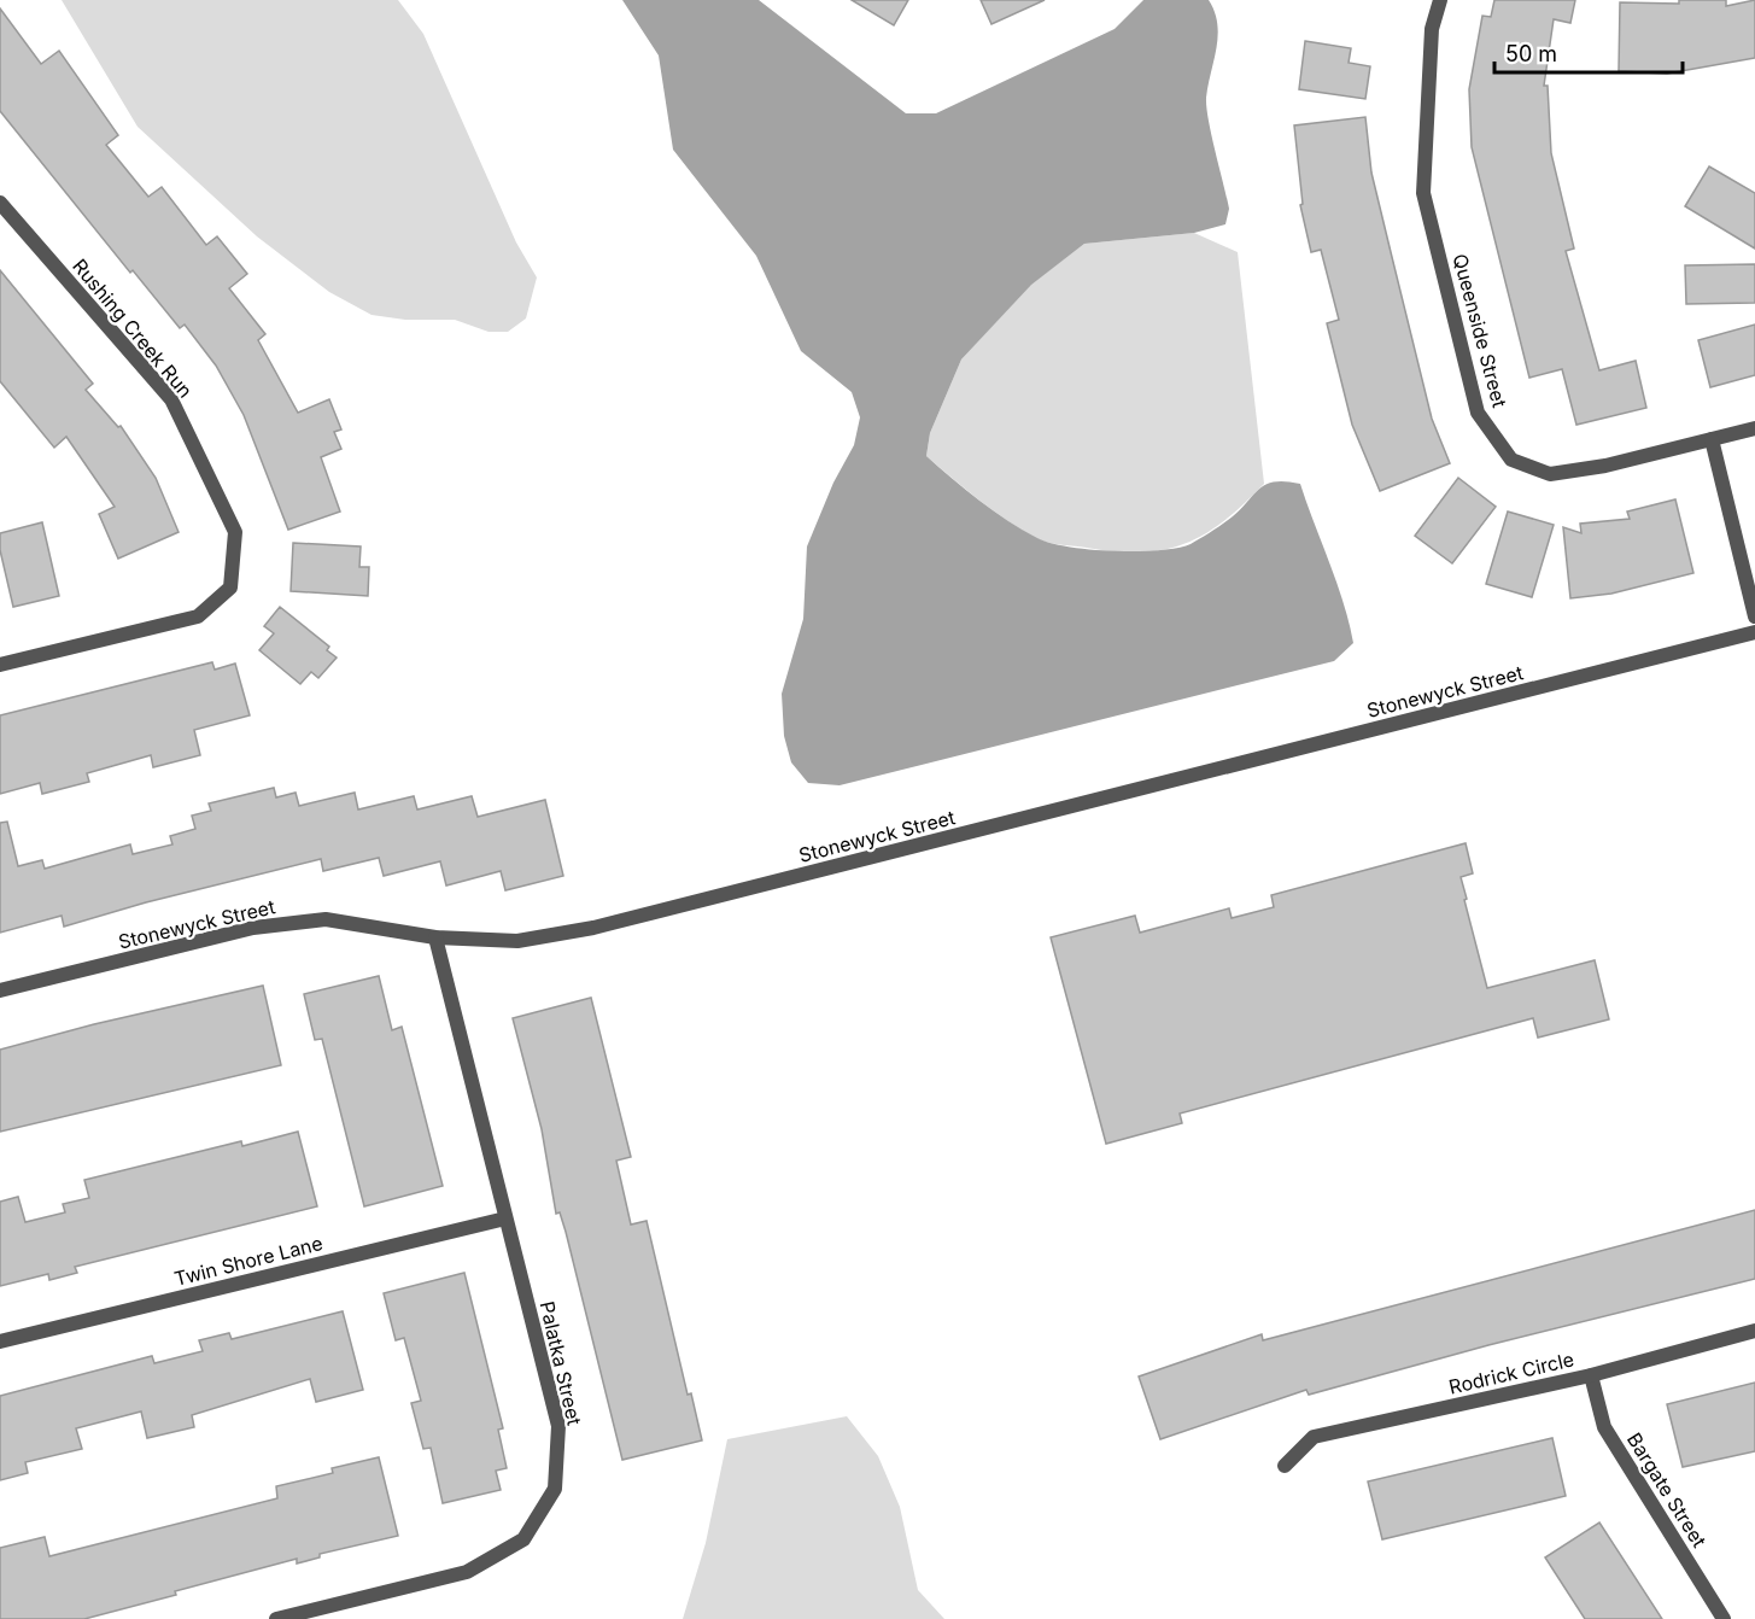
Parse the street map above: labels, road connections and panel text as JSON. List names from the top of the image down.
{
  "streets": {
    "street": [
      "Rushing Creek Run",
      "Queenside Street",
      "Stonewyck Street",
      "Twin Shore Lane",
      "Palatka Street",
      "Rodrick Circle",
      "Bargate Street"
    ]
  },
  "crossings": [
    ["Stonewyck Street", "Palatka Street"],
    ["Twin Shore Lane", "Palatka Street"],
    ["Rodrick Circle", "Bargate Street"]
  ],
  "scale_bar": "50 m"
}
